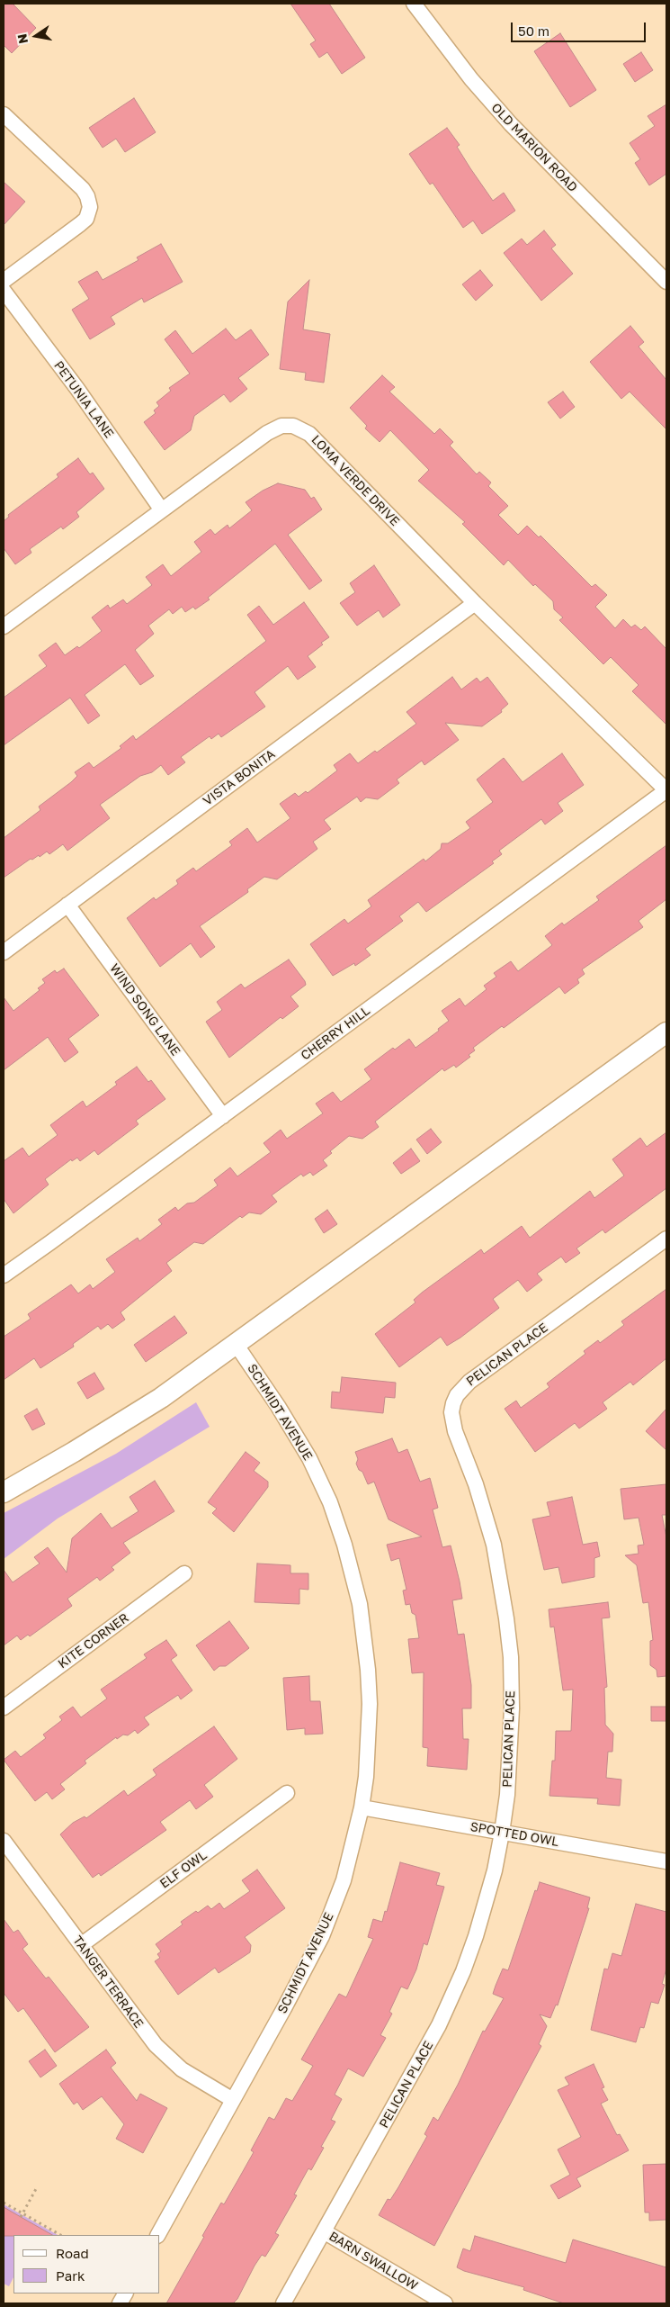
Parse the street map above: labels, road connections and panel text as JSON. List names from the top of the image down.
{
  "streets": {
    "street": [
      "OLD MARION ROAD",
      "PETUNIA LANE",
      "LOMA VERDE DRIVE",
      "VISTA BONITA",
      "WIND SONG LANE",
      "CHERRY HILL",
      "PELICAN PLACE",
      "SCHMIDT AVENUE",
      "KITE CORNER",
      "SPOTTED OWL",
      "ELF OWL",
      "TANGER TERRACE",
      "BARN SWALLOW"
    ]
  },
  "crossings": [
    ["PETUNIA LANE", "LOMA VERDE DRIVE"],
    ["LOMA VERDE DRIVE", "VISTA BONITA"],
    ["LOMA VERDE DRIVE", "CHERRY HILL"],
    ["VISTA BONITA", "WIND SONG LANE"],
    ["WIND SONG LANE", "CHERRY HILL"],
    ["PELICAN PLACE", "SPOTTED OWL"],
    ["PELICAN PLACE", "BARN SWALLOW"],
    ["SCHMIDT AVENUE", "SPOTTED OWL"],
    ["SCHMIDT AVENUE", "TANGER TERRACE"],
    ["ELF OWL", "TANGER TERRACE"]
  ],
  "legend": ["Road", "Park"],
  "scale_bar": "50 m",
  "north": "left"
}
